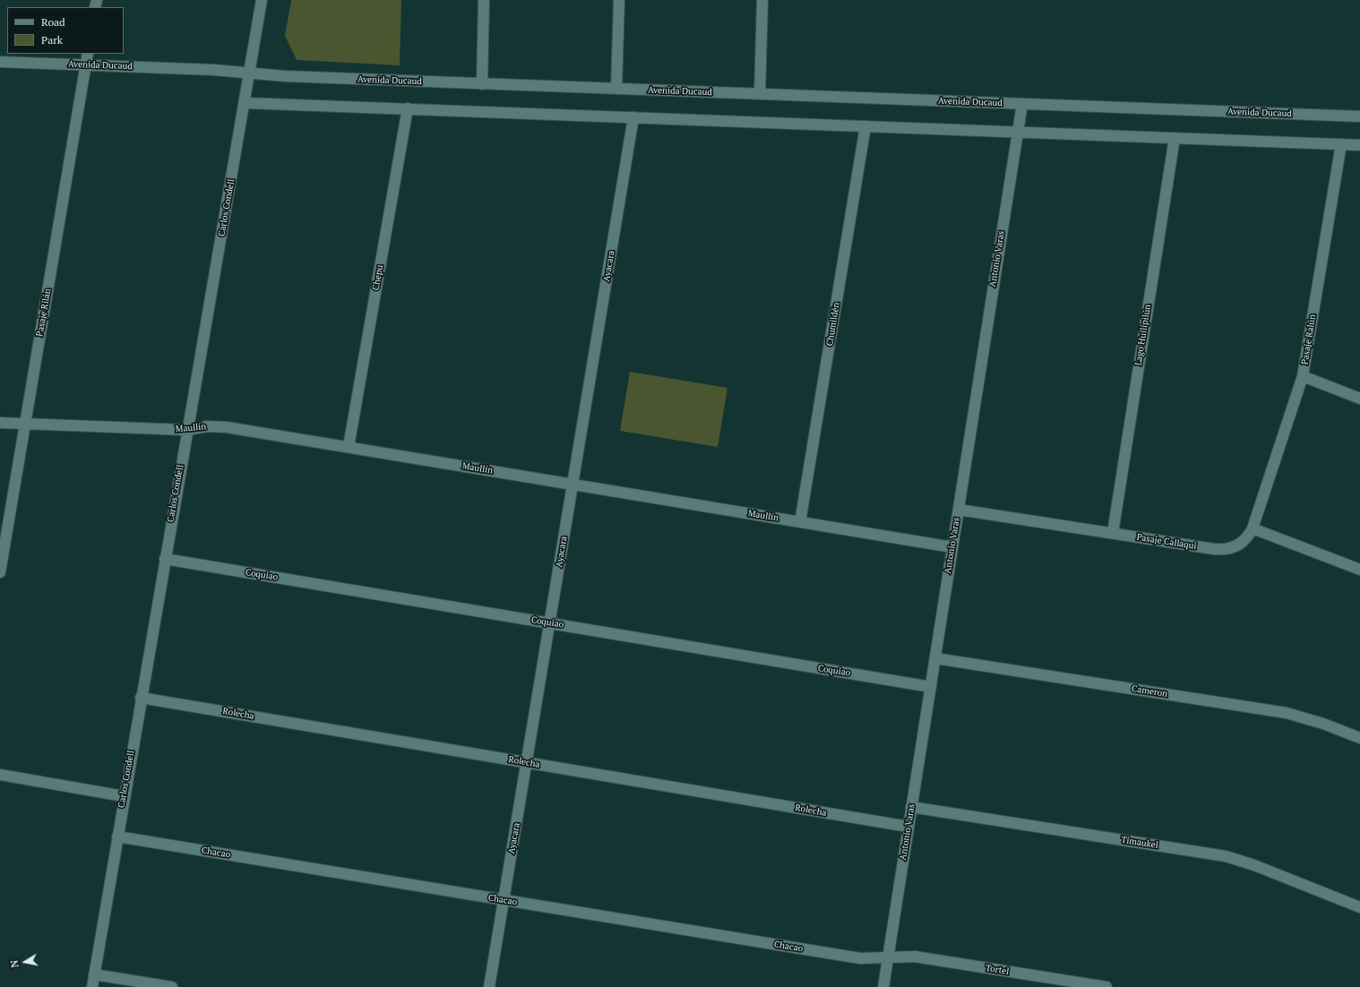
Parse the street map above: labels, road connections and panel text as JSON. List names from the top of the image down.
{
  "streets": {
    "street": [
      "Avenida Ducaud",
      "Carlos Condell",
      "Antonio Varas",
      "Ayacara",
      "Chepu",
      "Pasaje Rilán",
      "Chumildén",
      "Lago Huilipilún",
      "Pasaje Ralún",
      "Maullín",
      "Pasaje Callaqui",
      "Coquiao",
      "Cameron",
      "Rolecha",
      "Timaukel",
      "Chacao",
      "Tortel"
    ]
  },
  "crossings": [
    ["Avenida Ducaud", "Carlos Condell"],
    ["Avenida Ducaud", "Antonio Varas"],
    ["Avenida Ducaud", "Pasaje Rilán"],
    ["Carlos Condell", "Maullín"],
    ["Carlos Condell", "Coquiao"],
    ["Carlos Condell", "Rolecha"],
    ["Carlos Condell", "Chacao"],
    ["Antonio Varas", "Maullín"],
    ["Antonio Varas", "Pasaje Callaqui"],
    ["Antonio Varas", "Coquiao"],
    ["Antonio Varas", "Cameron"],
    ["Antonio Varas", "Rolecha"],
    ["Antonio Varas", "Timaukel"],
    ["Antonio Varas", "Chacao"],
    ["Antonio Varas", "Tortel"],
    ["Ayacara", "Maullín"],
    ["Ayacara", "Coquiao"],
    ["Ayacara", "Rolecha"],
    ["Ayacara", "Chacao"],
    ["Chepu", "Maullín"],
    ["Pasaje Rilán", "Maullín"],
    ["Chumildén", "Maullín"],
    ["Lago Huilipilún", "Pasaje Callaqui"],
    ["Pasaje Ralún", "Pasaje Callaqui"],
    ["Chacao", "Tortel"]
  ],
  "legend": ["Road", "Park"],
  "north": "left"
}
